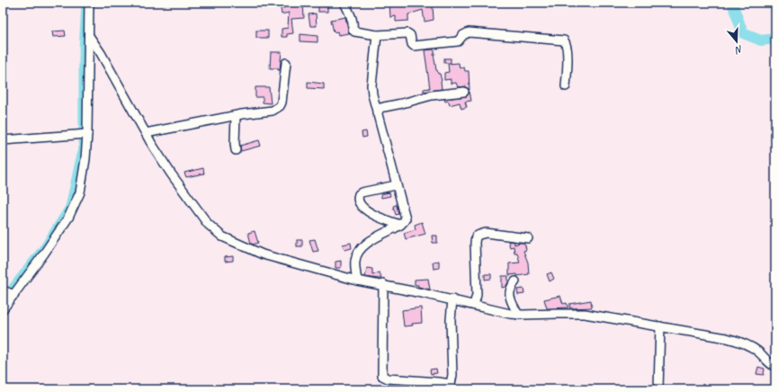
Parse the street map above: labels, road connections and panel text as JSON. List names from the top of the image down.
{
  "north": "bottom"
}
